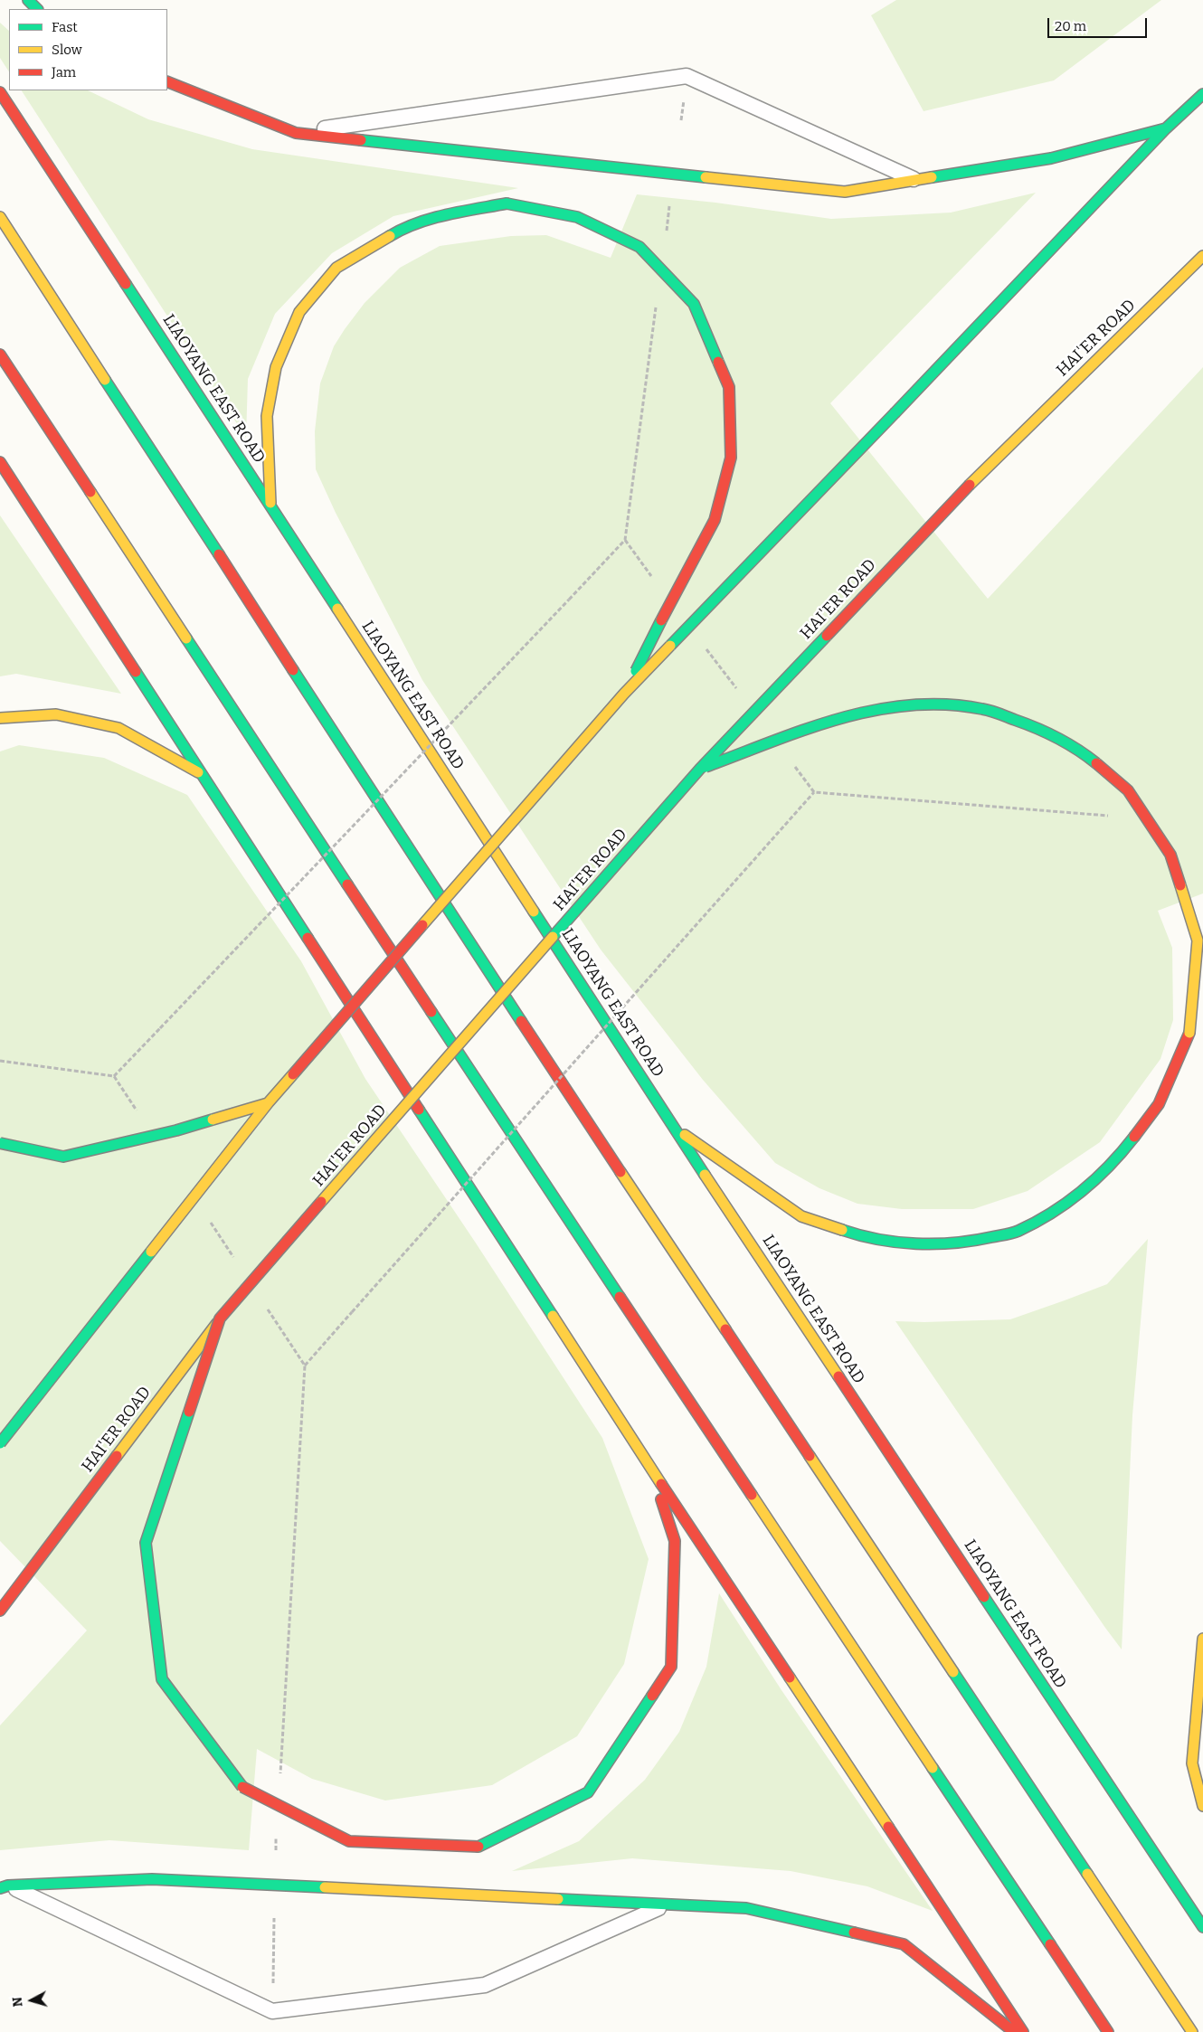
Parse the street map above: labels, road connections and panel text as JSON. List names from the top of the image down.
{
  "streets": {
    "main road": ["HAI'ER ROAD", "LIAOYANG EAST ROAD"]
  },
  "legend": ["Fast", "Slow", "Jam"],
  "scale_bar": "20 m",
  "north": "left"
}
